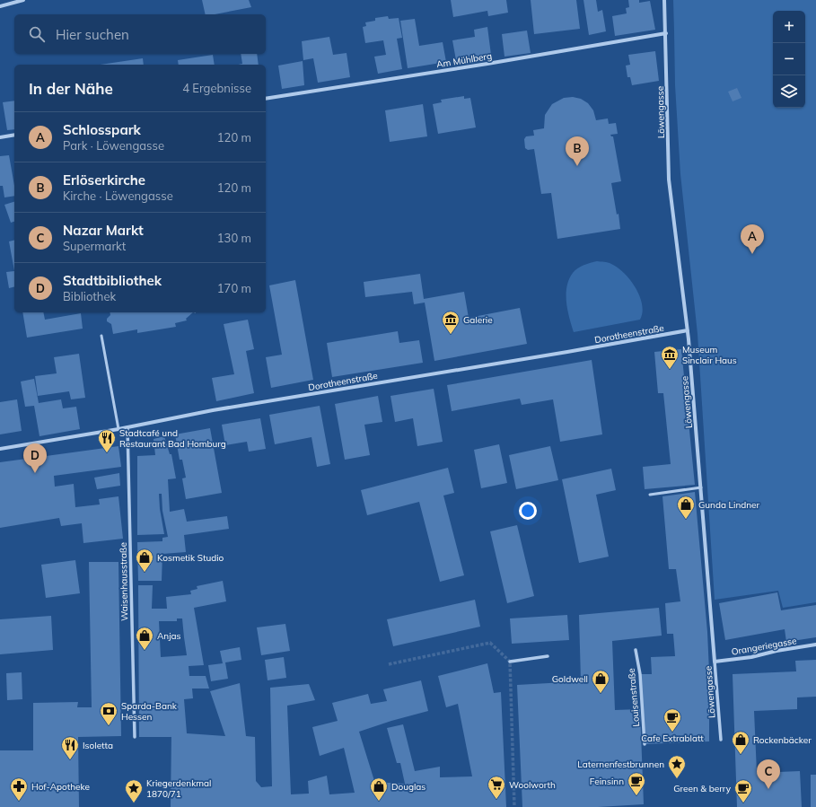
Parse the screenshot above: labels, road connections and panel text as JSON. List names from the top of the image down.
{
  "streets": {
    "street": [
      "Am Mühlberg",
      "Löwengasse",
      "Dorotheenstraße",
      "Waisenhausstraße",
      "Orangeriegasse",
      "Louisenstraße"
    ]
  },
  "crossings": [
    ["Am Mühlberg", "Löwengasse"],
    ["Löwengasse", "Dorotheenstraße"],
    ["Löwengasse", "Orangeriegasse"],
    ["Dorotheenstraße", "Waisenhausstraße"]
  ],
  "places": {
    "museum": ["Galerie", "Museum Sinclair Haus"],
    "restaurant": ["Stadtcafé und Restaurant Bad Homburg", "Isoletta"],
    "shop": [
      "Gunda Lindner",
      "Kosmetik Studio",
      "Anjas",
      "Goldwell",
      "Rockenbäcker",
      "Douglas"
    ],
    "bank": ["Sparda-Bank Hessen"],
    "cafe": ["Cafe Extrablatt", "Feinsinn", "Green & berry"],
    "place": ["Laternenfestbrunnen", "Kriegerdenkmal 1870/71"],
    "supermarket": ["Woolworth"],
    "pharmacy": ["Hof-Apotheke"]
  },
  "page": {
    "map_buttons": ["+", "−"],
    "search": "Hier suchen",
    "heading": ["In der Nähe", "4 Ergebnisse"],
    "list": [
      {
        "mark": "A",
        "name": "Schlosspark",
        "note": "Park · Löwengasse",
        "value": "120 m"
      },
      {
        "mark": "B",
        "name": "Erlöserkirche",
        "note": "Kirche · Löwengasse",
        "value": "120 m"
      },
      {
        "mark": "C",
        "name": "Nazar Markt",
        "note": "Supermarkt",
        "value": "130 m"
      },
      {
        "mark": "D",
        "name": "Stadtbibliothek",
        "note": "Bibliothek",
        "value": "170 m"
      }
    ],
    "pins": [
      "B",
      "A",
      "D",
      "C"
    ]
  }
}
